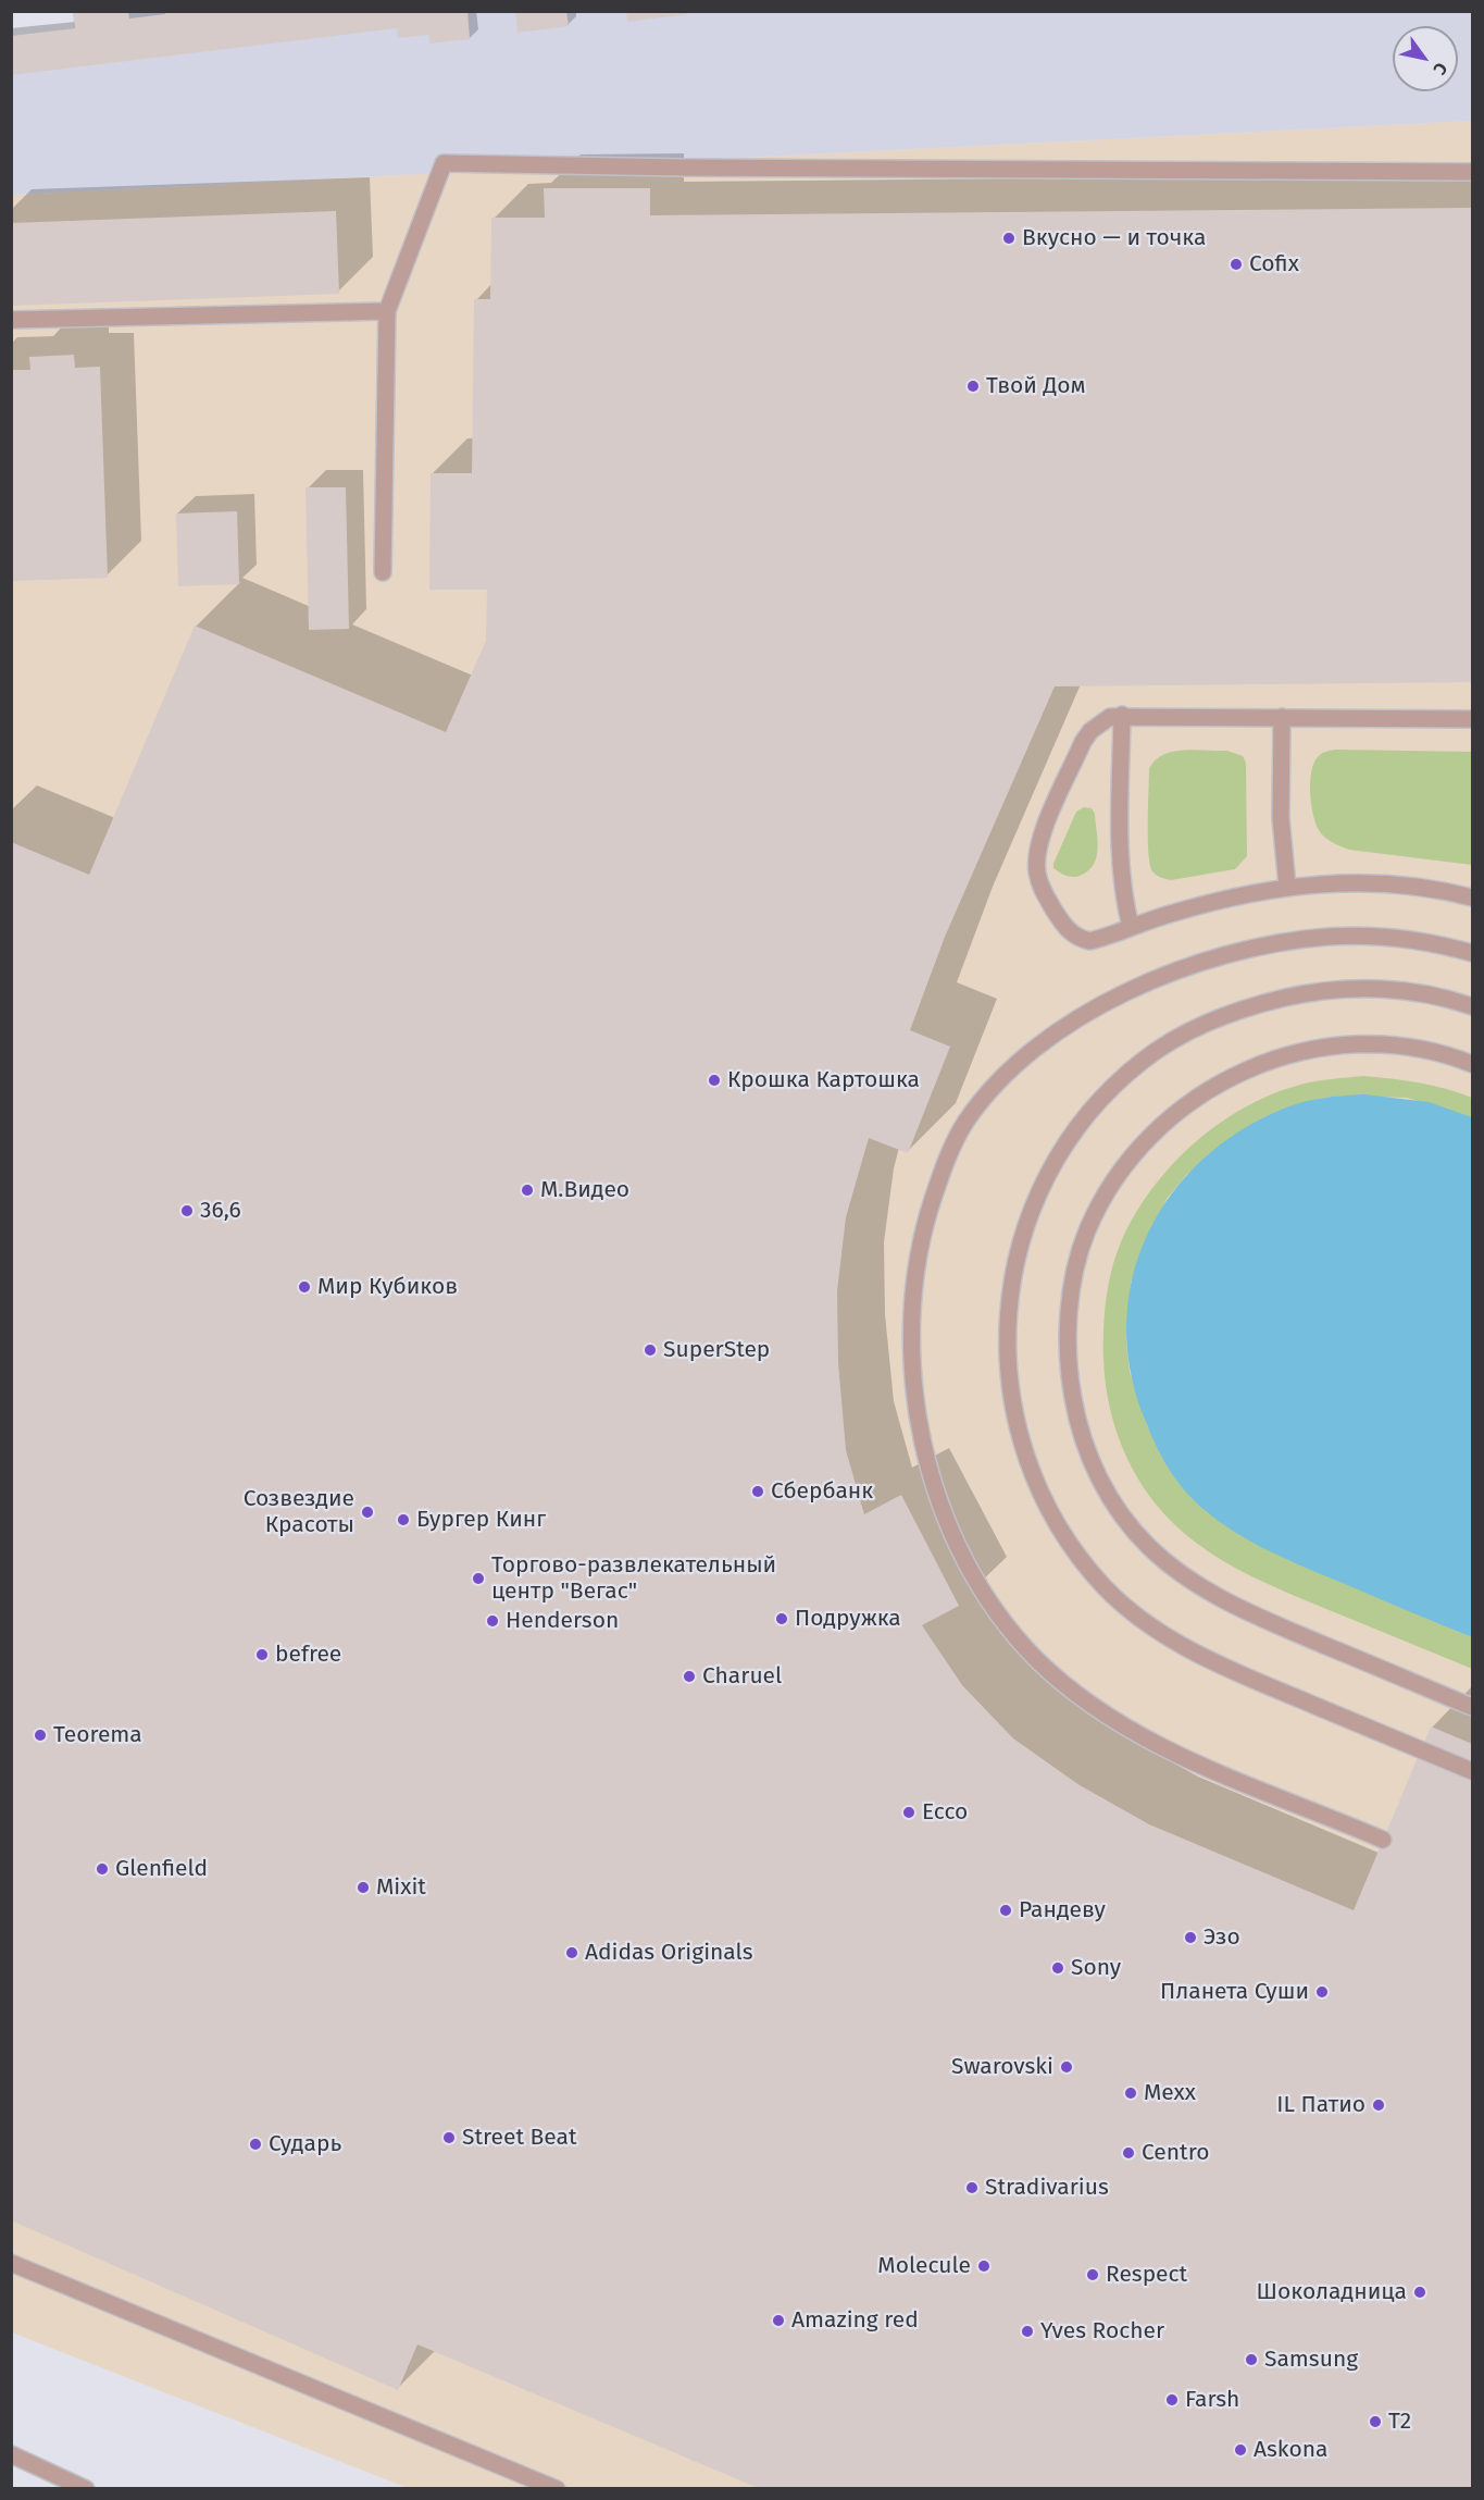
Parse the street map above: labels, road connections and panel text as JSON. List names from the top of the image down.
{
  "places": [
    "Вкусно — и точка",
    "Cofix",
    "Твой Дом",
    "Крошка Картошка",
    "М.Видео",
    "36,6",
    "Мир Кубиков",
    "SuperStep",
    "Сбербанк",
    "Созвездие Красоты",
    "Бургер Кинг",
    "Торгово-развлекательный центр \"Вегас\"",
    "Подружка",
    "Henderson",
    "befree",
    "Charuel",
    "Teorema",
    "Ecco",
    "Glenfield",
    "Mixit",
    "Рандеву",
    "Эзо",
    "Adidas Originals",
    "Sony",
    "Планета Суши",
    "Swarovski",
    "Mexx",
    "IL Патио",
    "Street Beat",
    "Сударь",
    "Centro",
    "Stradivarius",
    "Molecule",
    "Respect",
    "Шоколадница",
    "Amazing red",
    "Yves Rocher",
    "Samsung",
    "Farsh",
    "T2",
    "Askona"
  ],
  "north": "bottom right"
}
